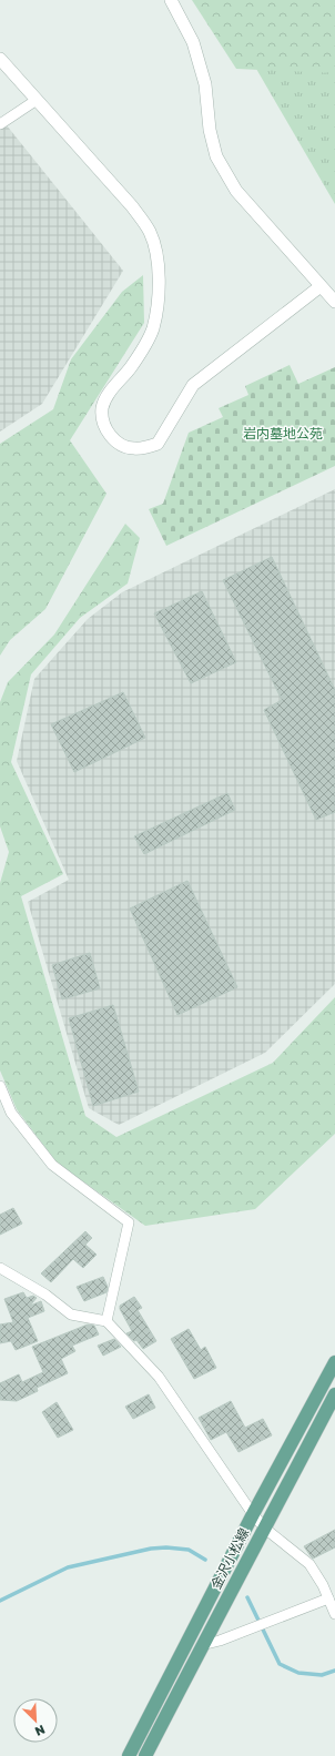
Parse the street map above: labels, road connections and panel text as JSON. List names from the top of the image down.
{
  "streets": {
    "main road": ["金沢小松線"]
  },
  "parks": ["岩内墓地公苑"],
  "north": "bottom right"
}
